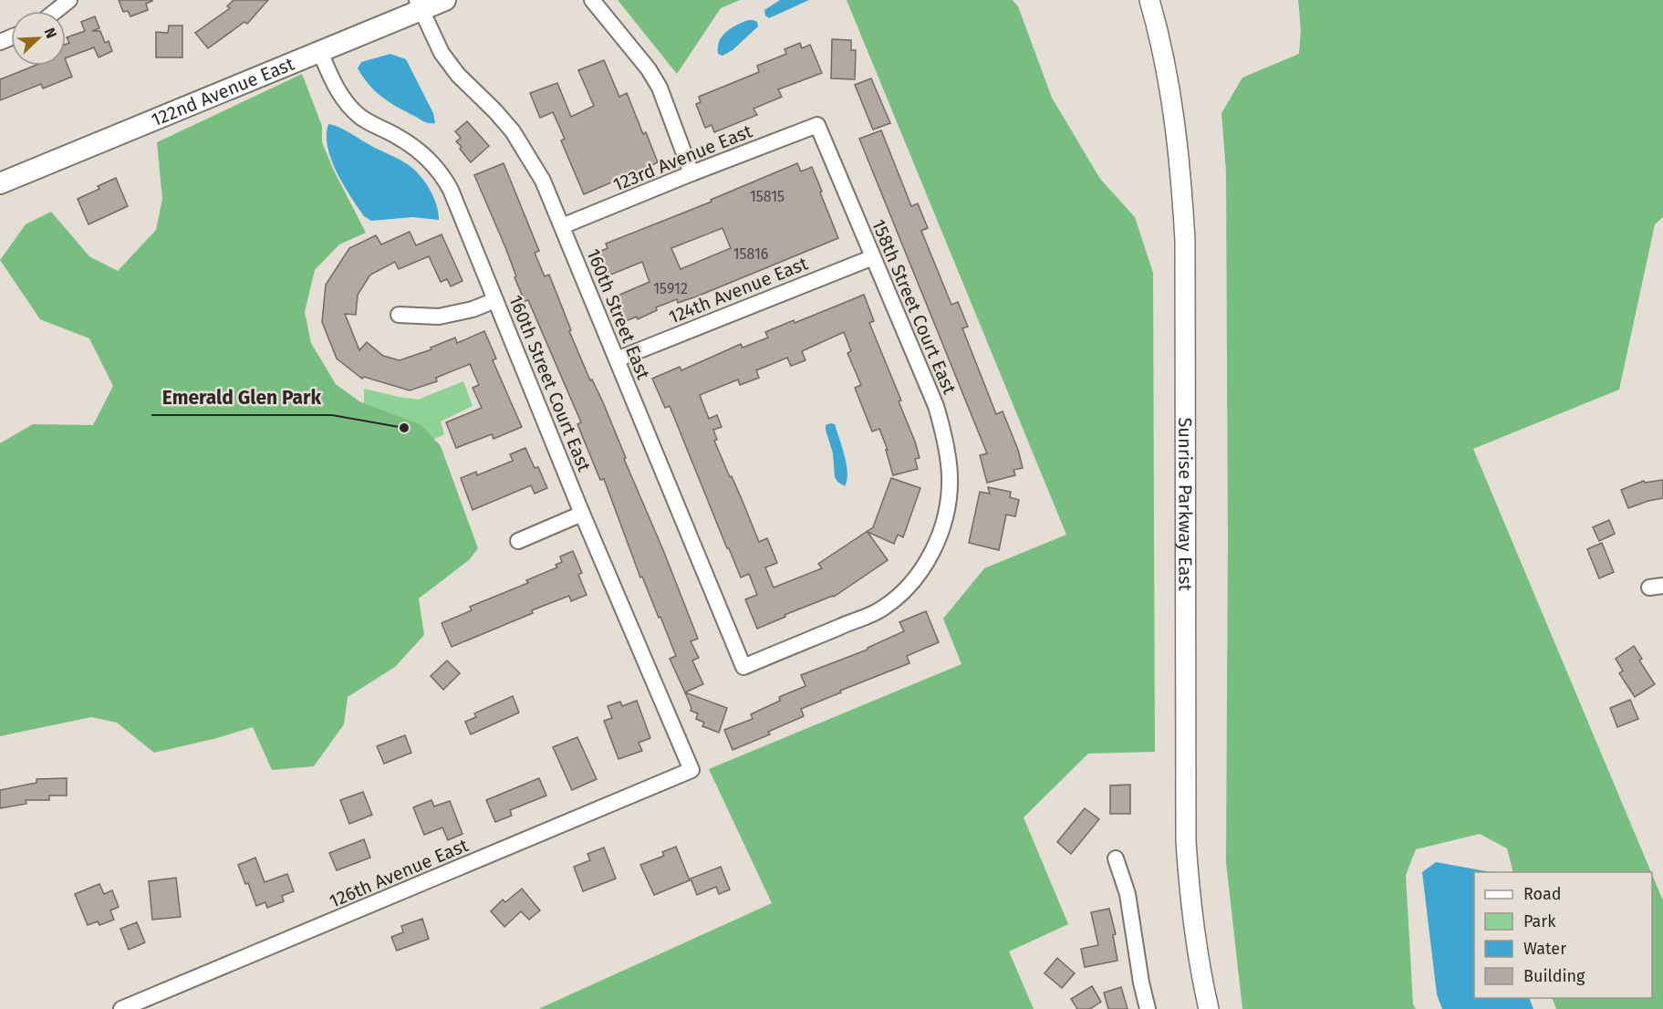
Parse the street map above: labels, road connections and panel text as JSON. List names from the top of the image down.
{
  "streets": {
    "main road": ["122nd Avenue East"],
    "street": [
      "123rd Avenue East",
      "124th Avenue East",
      "158th Street Court East",
      "160th Street East",
      "160th Street Court East",
      "Sunrise Parkway East",
      "126th Avenue East"
    ]
  },
  "crossings": [
    ["122nd Avenue East", "160th Street East"],
    ["122nd Avenue East", "160th Street Court East"],
    ["123rd Avenue East", "158th Street Court East"],
    ["123rd Avenue East", "160th Street East"],
    ["124th Avenue East", "158th Street Court East"],
    ["124th Avenue East", "160th Street East"],
    ["158th Street Court East", "160th Street East"],
    ["160th Street Court East", "126th Avenue East"]
  ],
  "places": ["Emerald Glen Park"],
  "house_numbers": ["15815", "15816", "15912"],
  "legend": [
    "Road",
    "Park",
    "Water",
    "Building"
  ],
  "north": "top right"
}
